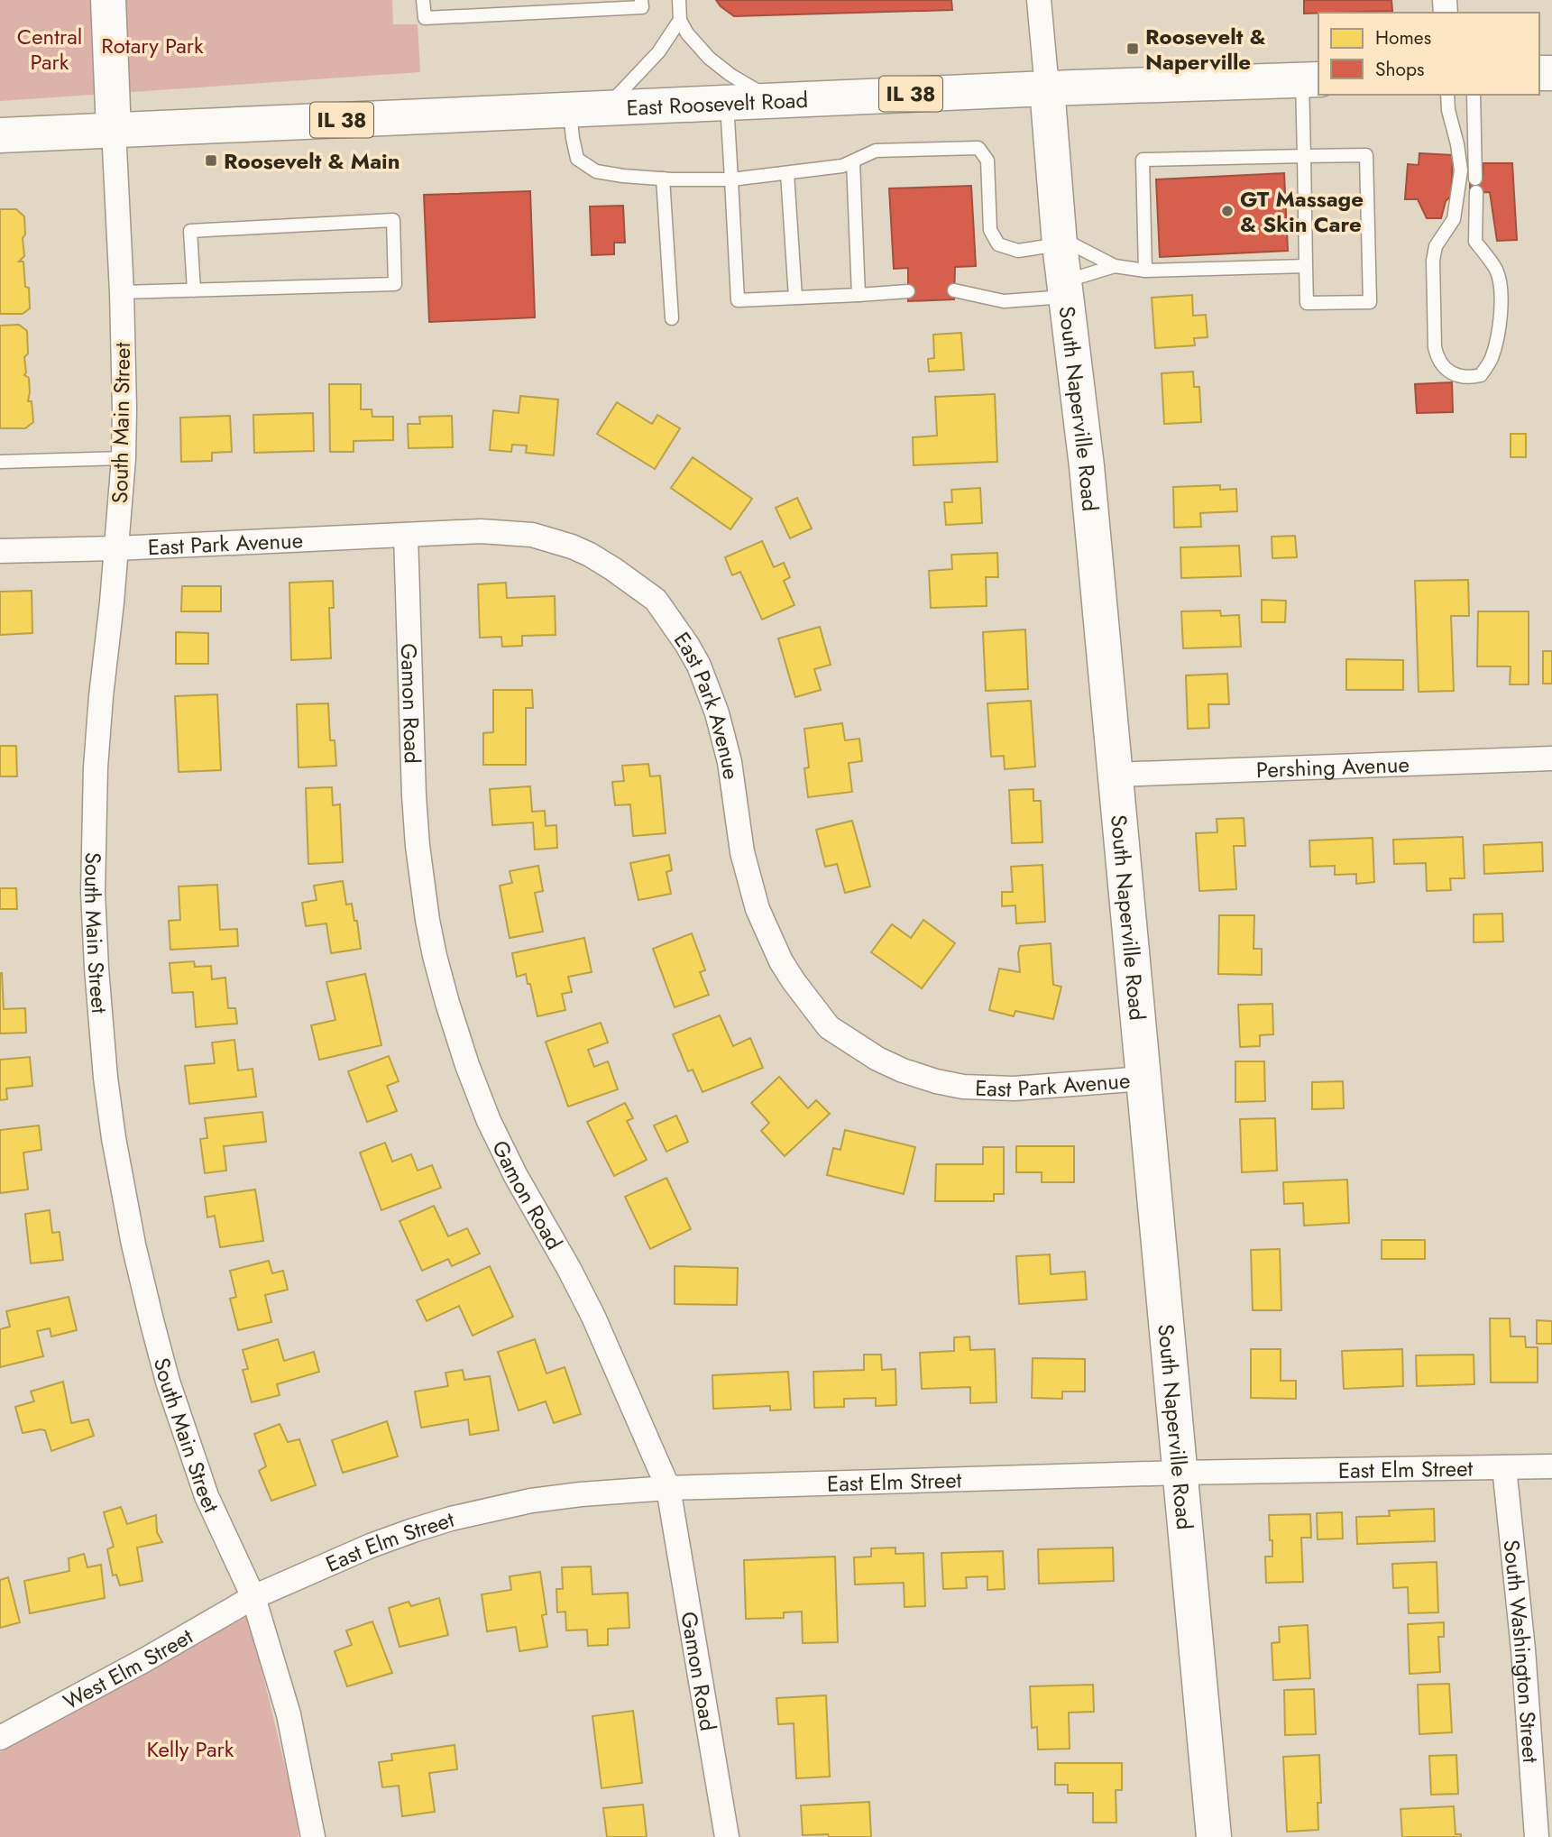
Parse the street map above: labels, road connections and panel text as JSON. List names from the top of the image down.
{
  "streets": {
    "main road": [
      "IL 38",
      "East Roosevelt Road",
      "South Naperville Road",
      "South Main Street"
    ],
    "street": [
      "East Park Avenue",
      "Gamon Road",
      "Pershing Avenue",
      "East Elm Street",
      "South Washington Street",
      "West Elm Street"
    ]
  },
  "crossings": [
    ["IL 38", "East Roosevelt Road"],
    ["IL 38", "South Main Street"],
    ["East Roosevelt Road", "South Naperville Road"],
    ["East Roosevelt Road", "South Main Street"],
    ["South Naperville Road", "East Park Avenue"],
    ["South Naperville Road", "Pershing Avenue"],
    ["South Naperville Road", "East Elm Street"],
    ["South Main Street", "East Park Avenue"],
    ["South Main Street", "East Elm Street"],
    ["South Main Street", "West Elm Street"],
    ["East Park Avenue", "Gamon Road"],
    ["Gamon Road", "East Elm Street"],
    ["East Elm Street", "South Washington Street"],
    ["East Elm Street", "West Elm Street"]
  ],
  "parks": ["Central Park", "Rotary Park", "Kelly Park"],
  "places": {
    "transit": ["Roosevelt & Naperville", "Roosevelt & Main"],
    "other": ["GT Massage & Skin Care"]
  },
  "legend": ["Homes", "Shops"]
}
